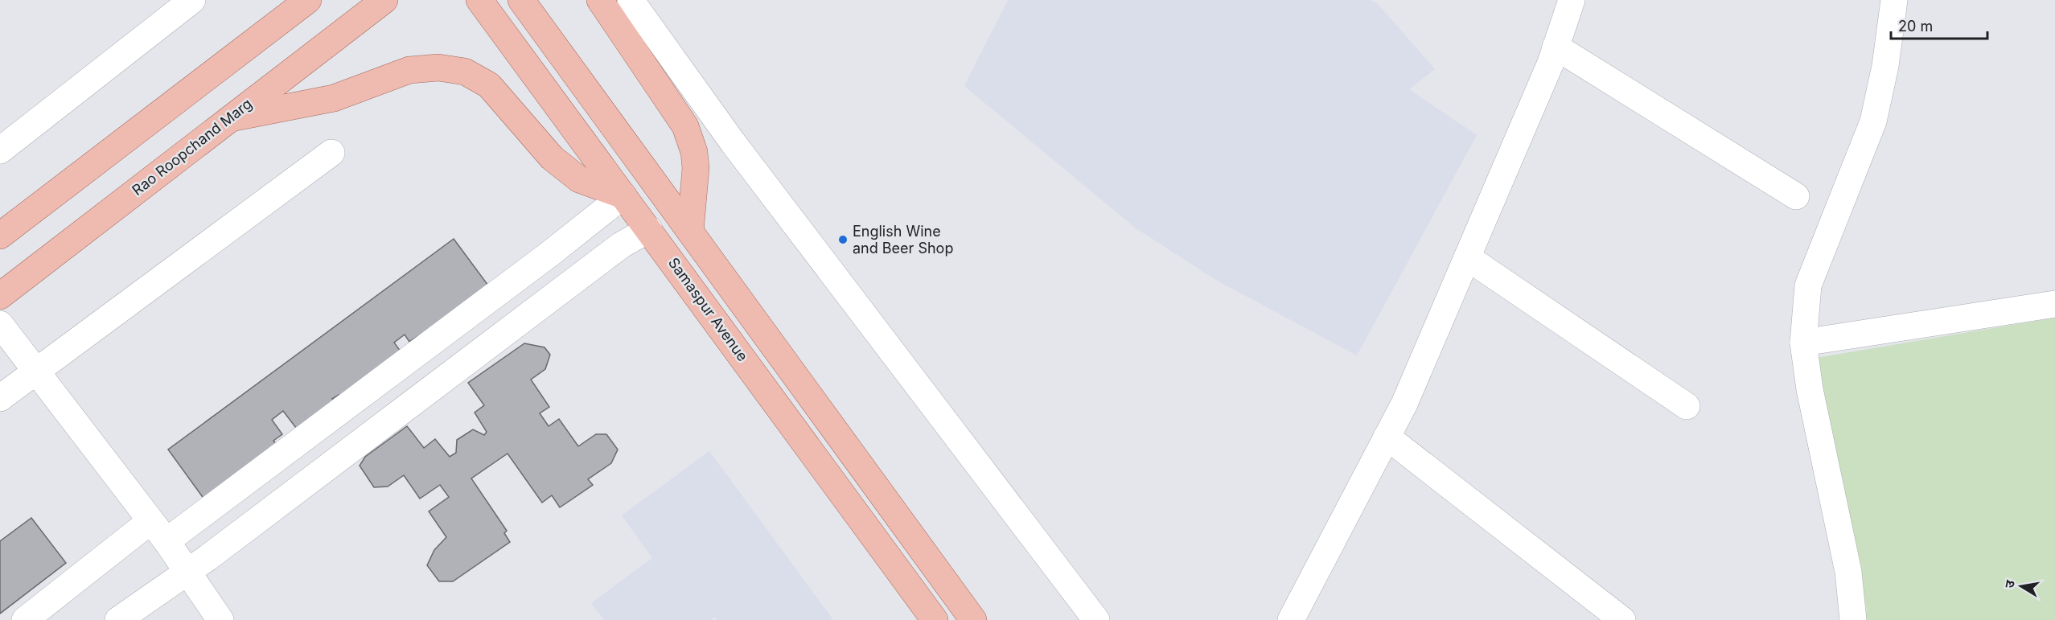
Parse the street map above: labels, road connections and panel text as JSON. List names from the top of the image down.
{
  "streets": {
    "main road": ["Rao Roopchand Marg", "Samaspur Avenue"]
  },
  "places": ["English Wine and Beer Shop"],
  "scale_bar": "20 m",
  "north": "left"
}
